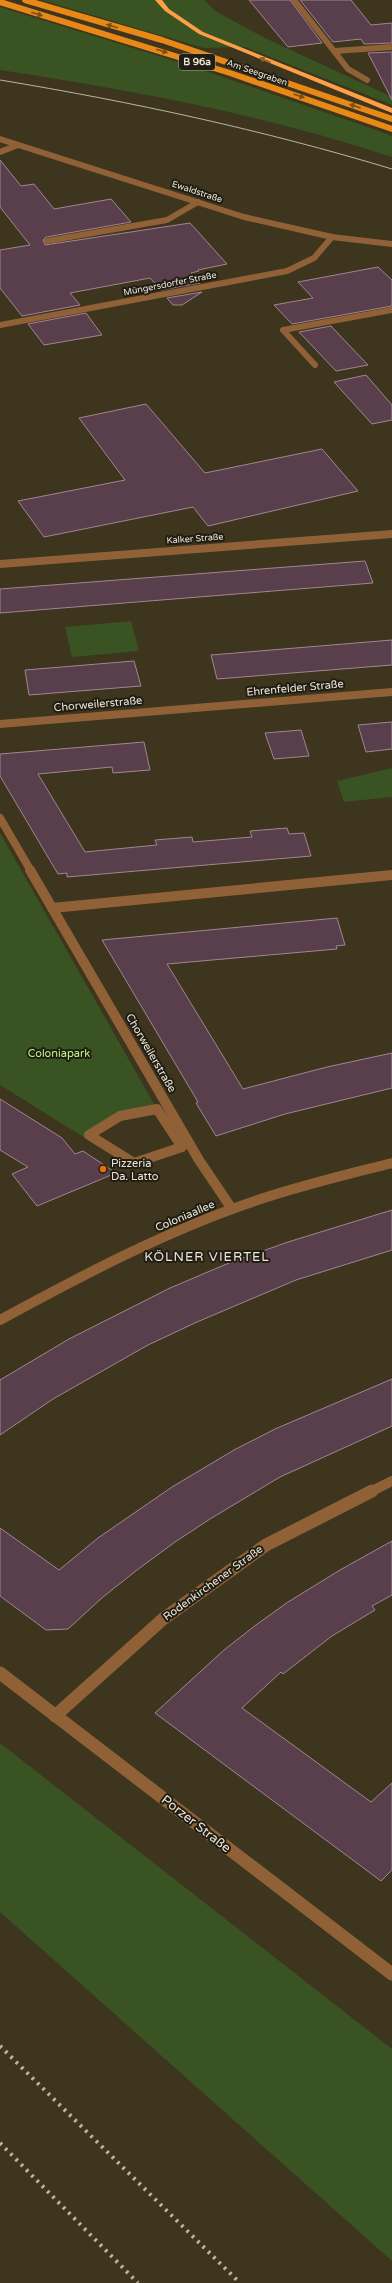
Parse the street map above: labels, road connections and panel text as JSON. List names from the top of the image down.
{
  "streets": {
    "main road": ["B 96a", "Am Seegraben"],
    "street": [
      "Ewaldstraße",
      "Müngersdorfer Straße",
      "Kalker Straße",
      "Ehrenfelder Straße",
      "Chorweilerstraße",
      "Coloniaallee",
      "Rodenkirchener Straße",
      "Porzer Straße"
    ]
  },
  "crossings": [
    ["Ewaldstraße", "Müngersdorfer Straße"],
    ["Ehrenfelder Straße", "Chorweilerstraße"],
    ["Chorweilerstraße", "Coloniaallee"],
    ["Rodenkirchener Straße", "Porzer Straße"]
  ],
  "districts": ["KÖLNER VIERTEL"],
  "parks": ["Coloniapark"],
  "places": ["Pizzeria Da. Latto"]
}
